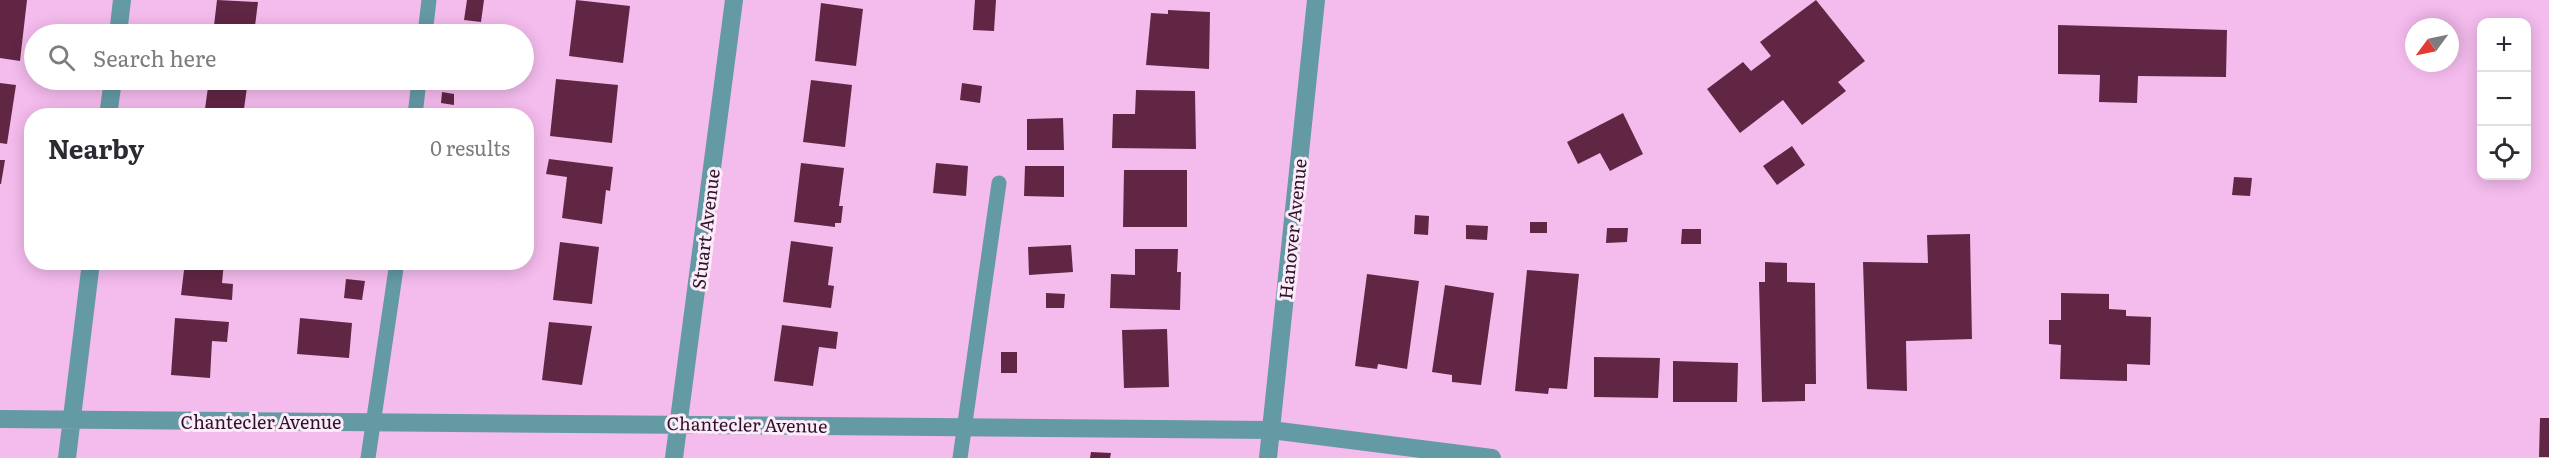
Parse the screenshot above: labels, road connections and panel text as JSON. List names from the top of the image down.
{
  "streets": {
    "street": ["Stuart Avenue", "Hanover Avenue", "Chantecler Avenue"]
  },
  "crossings": [
    ["Stuart Avenue", "Chantecler Avenue"],
    ["Hanover Avenue", "Chantecler Avenue"]
  ],
  "north": "bottom left",
  "page": {
    "map_buttons": ["+", "−"],
    "search": "Search here",
    "heading": ["Nearby", "0 results"]
  }
}
